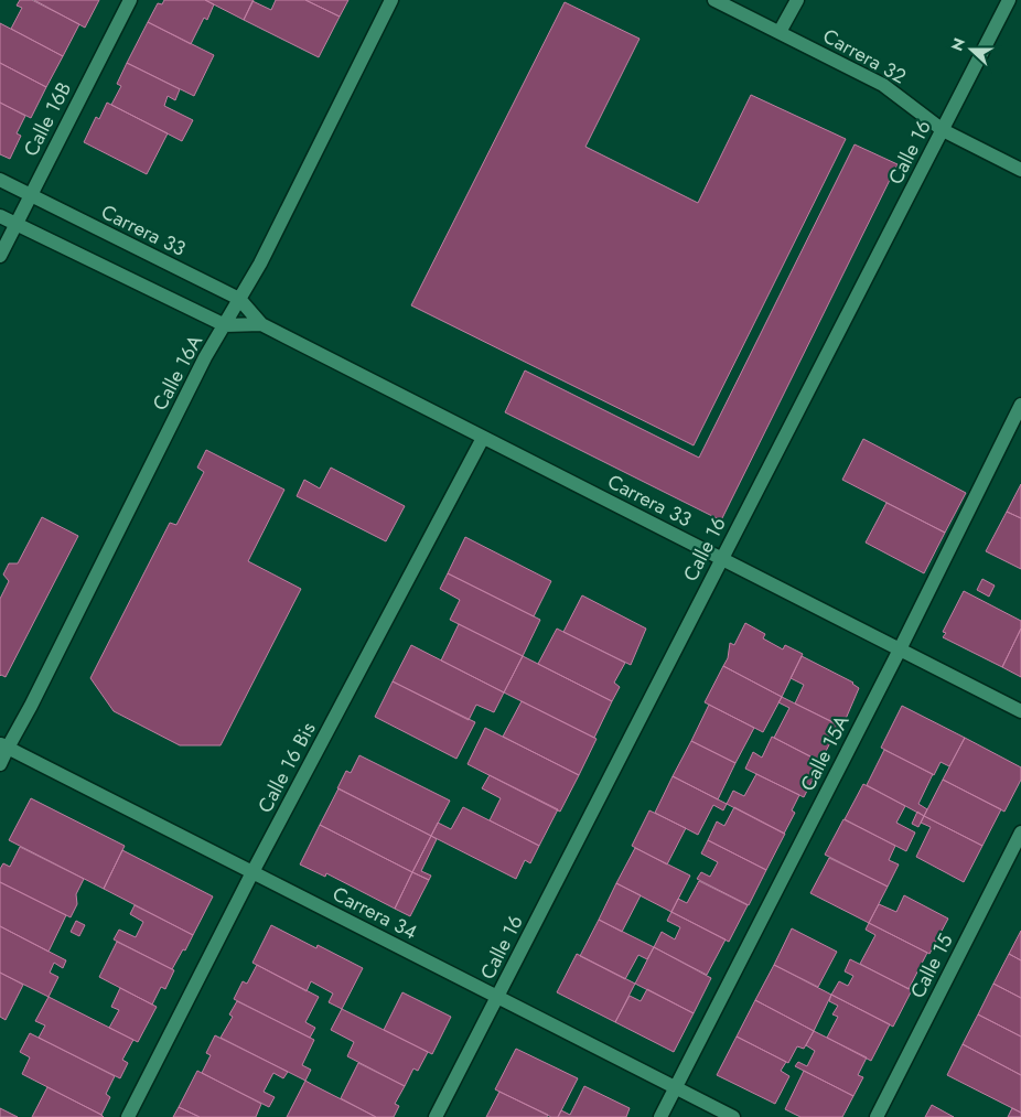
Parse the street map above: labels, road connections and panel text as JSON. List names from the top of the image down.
{
  "streets": {
    "street": [
      "Carrera 32",
      "Calle 16B",
      "Calle 16",
      "Carrera 33",
      "Calle 16A",
      "Calle 15A",
      "Calle 16 Bis",
      "Carrera 34",
      "Calle 15"
    ]
  },
  "crossings": [
    ["Carrera 32", "Calle 16"],
    ["Calle 16B", "Carrera 33"],
    ["Calle 16", "Carrera 33"],
    ["Calle 16", "Carrera 34"],
    ["Carrera 33", "Calle 16A"],
    ["Carrera 33", "Calle 15A"],
    ["Carrera 33", "Calle 16 Bis"],
    ["Calle 16A", "Carrera 34"],
    ["Calle 15A", "Carrera 34"],
    ["Calle 16 Bis", "Carrera 34"]
  ],
  "north": "left"
}
